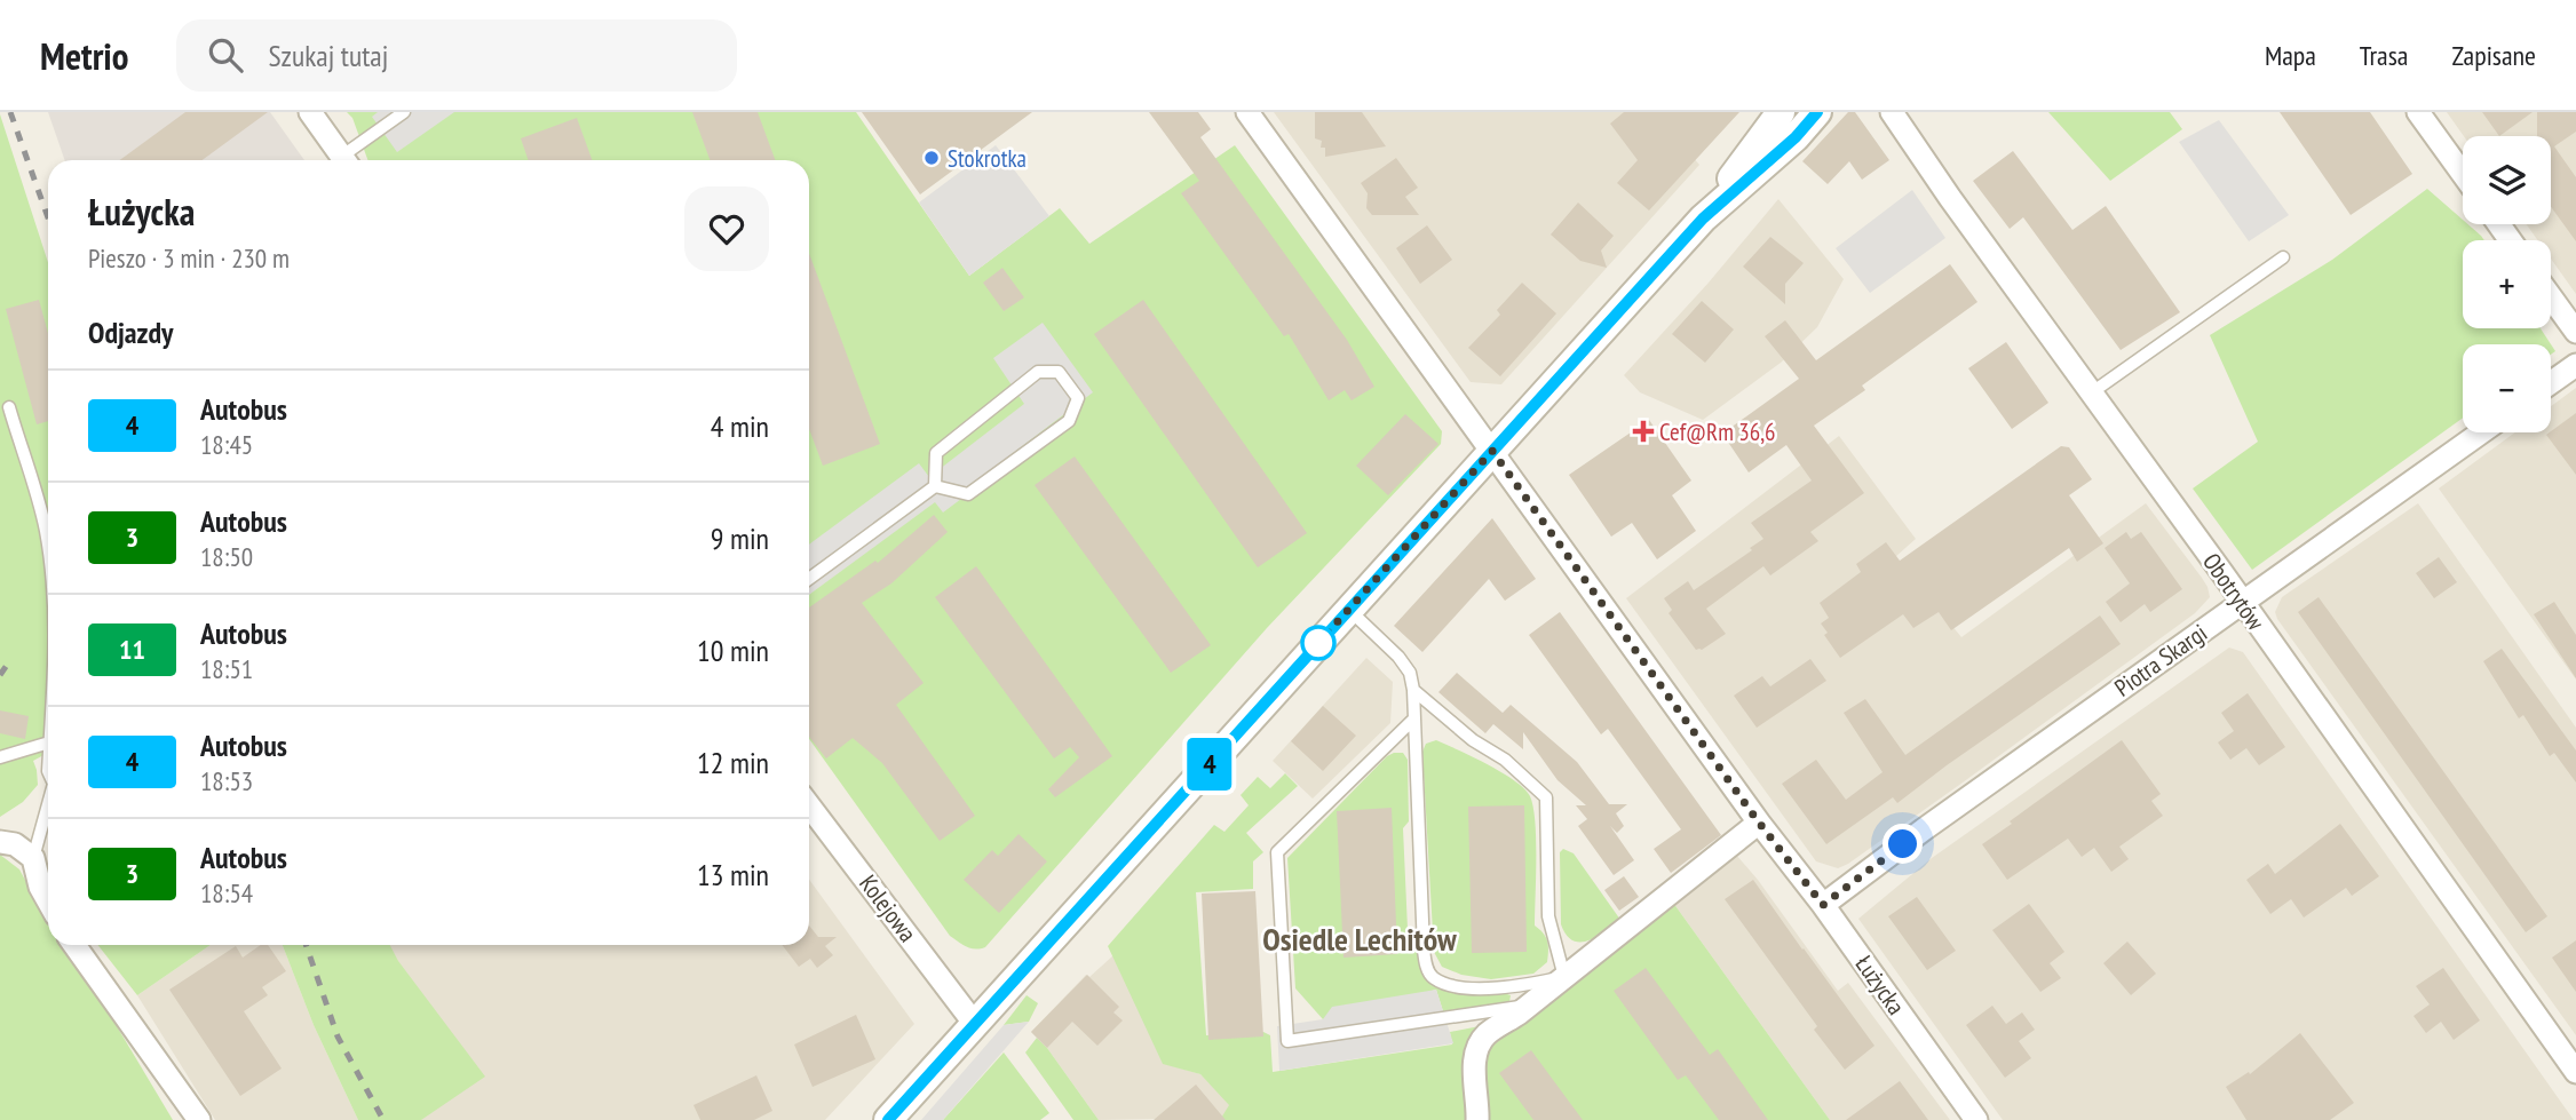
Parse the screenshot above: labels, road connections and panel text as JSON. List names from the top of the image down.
{
  "streets": {
    "street": [
      "Obotrytów",
      "Piotra Skargi",
      "Kolejowa",
      "Łużycka"
    ]
  },
  "crossings": [
    ["Obotrytów", "Piotra Skargi"],
    ["Piotra Skargi", "Łużycka"]
  ],
  "districts": ["Osiedle Lechitów"],
  "places": {
    "other": ["Stokrotka"],
    "health": ["Cef@Rm 36,6"]
  },
  "lines": ["bus line 4"],
  "page": {
    "header": "Metrio",
    "search": "Szukaj tutaj",
    "nav": ["Mapa", "Trasa", "Zapisane"],
    "on_map": "4",
    "map_buttons": ["+", "−"],
    "heading": [
      ["Łużycka", "Pieszo · 3 min · 230 m"],
      "Odjazdy"
    ],
    "list": [
      {
        "mark": "4",
        "name": "Autobus",
        "note": "18:45",
        "value": "4 min"
      },
      {
        "mark": "3",
        "name": "Autobus",
        "note": "18:50",
        "value": "9 min"
      },
      {
        "mark": "11",
        "name": "Autobus",
        "note": "18:51",
        "value": "10 min"
      },
      {
        "mark": "4",
        "name": "Autobus",
        "note": "18:53",
        "value": "12 min"
      },
      {
        "mark": "3",
        "name": "Autobus",
        "note": "18:54",
        "value": "13 min"
      }
    ]
  }
}
